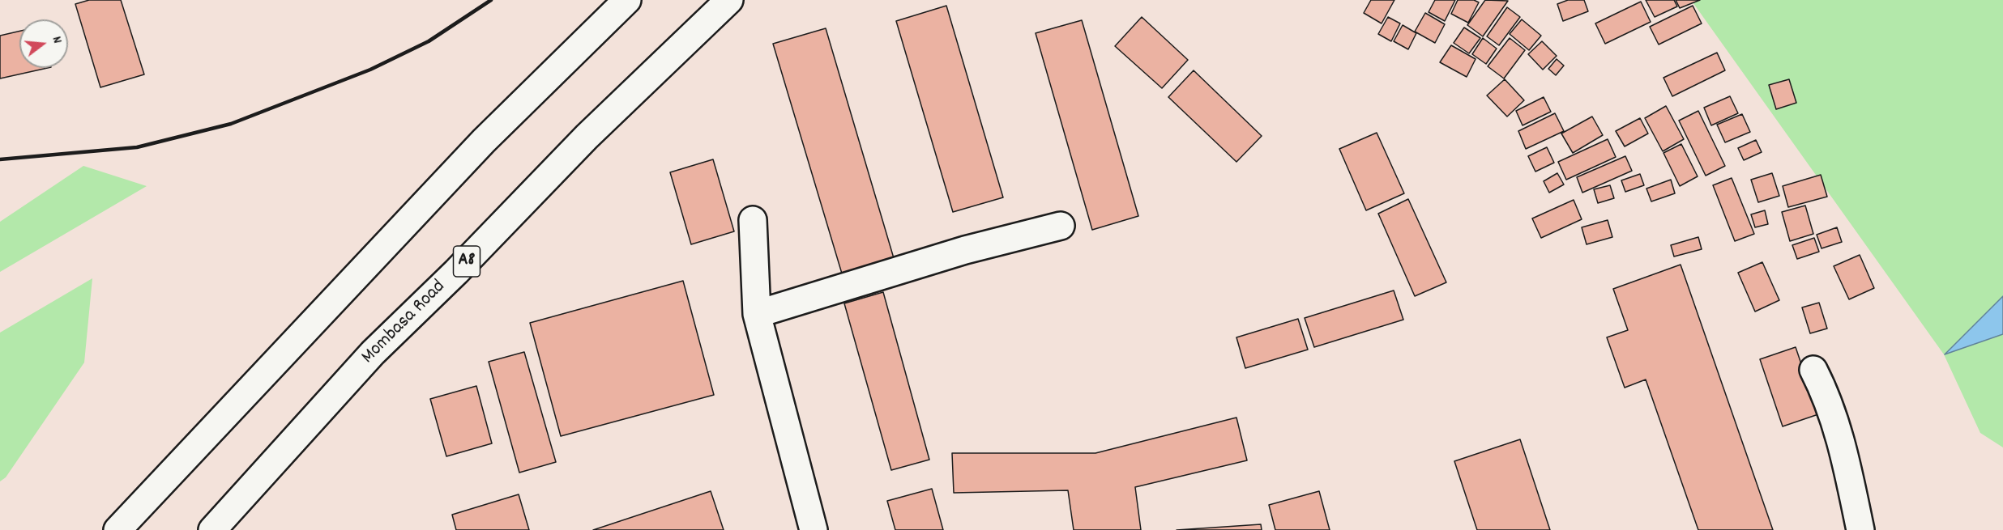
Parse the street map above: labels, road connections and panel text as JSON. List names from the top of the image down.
{
  "streets": {
    "main road": ["A8", "Mombasa Road"]
  },
  "north": "right"
}
